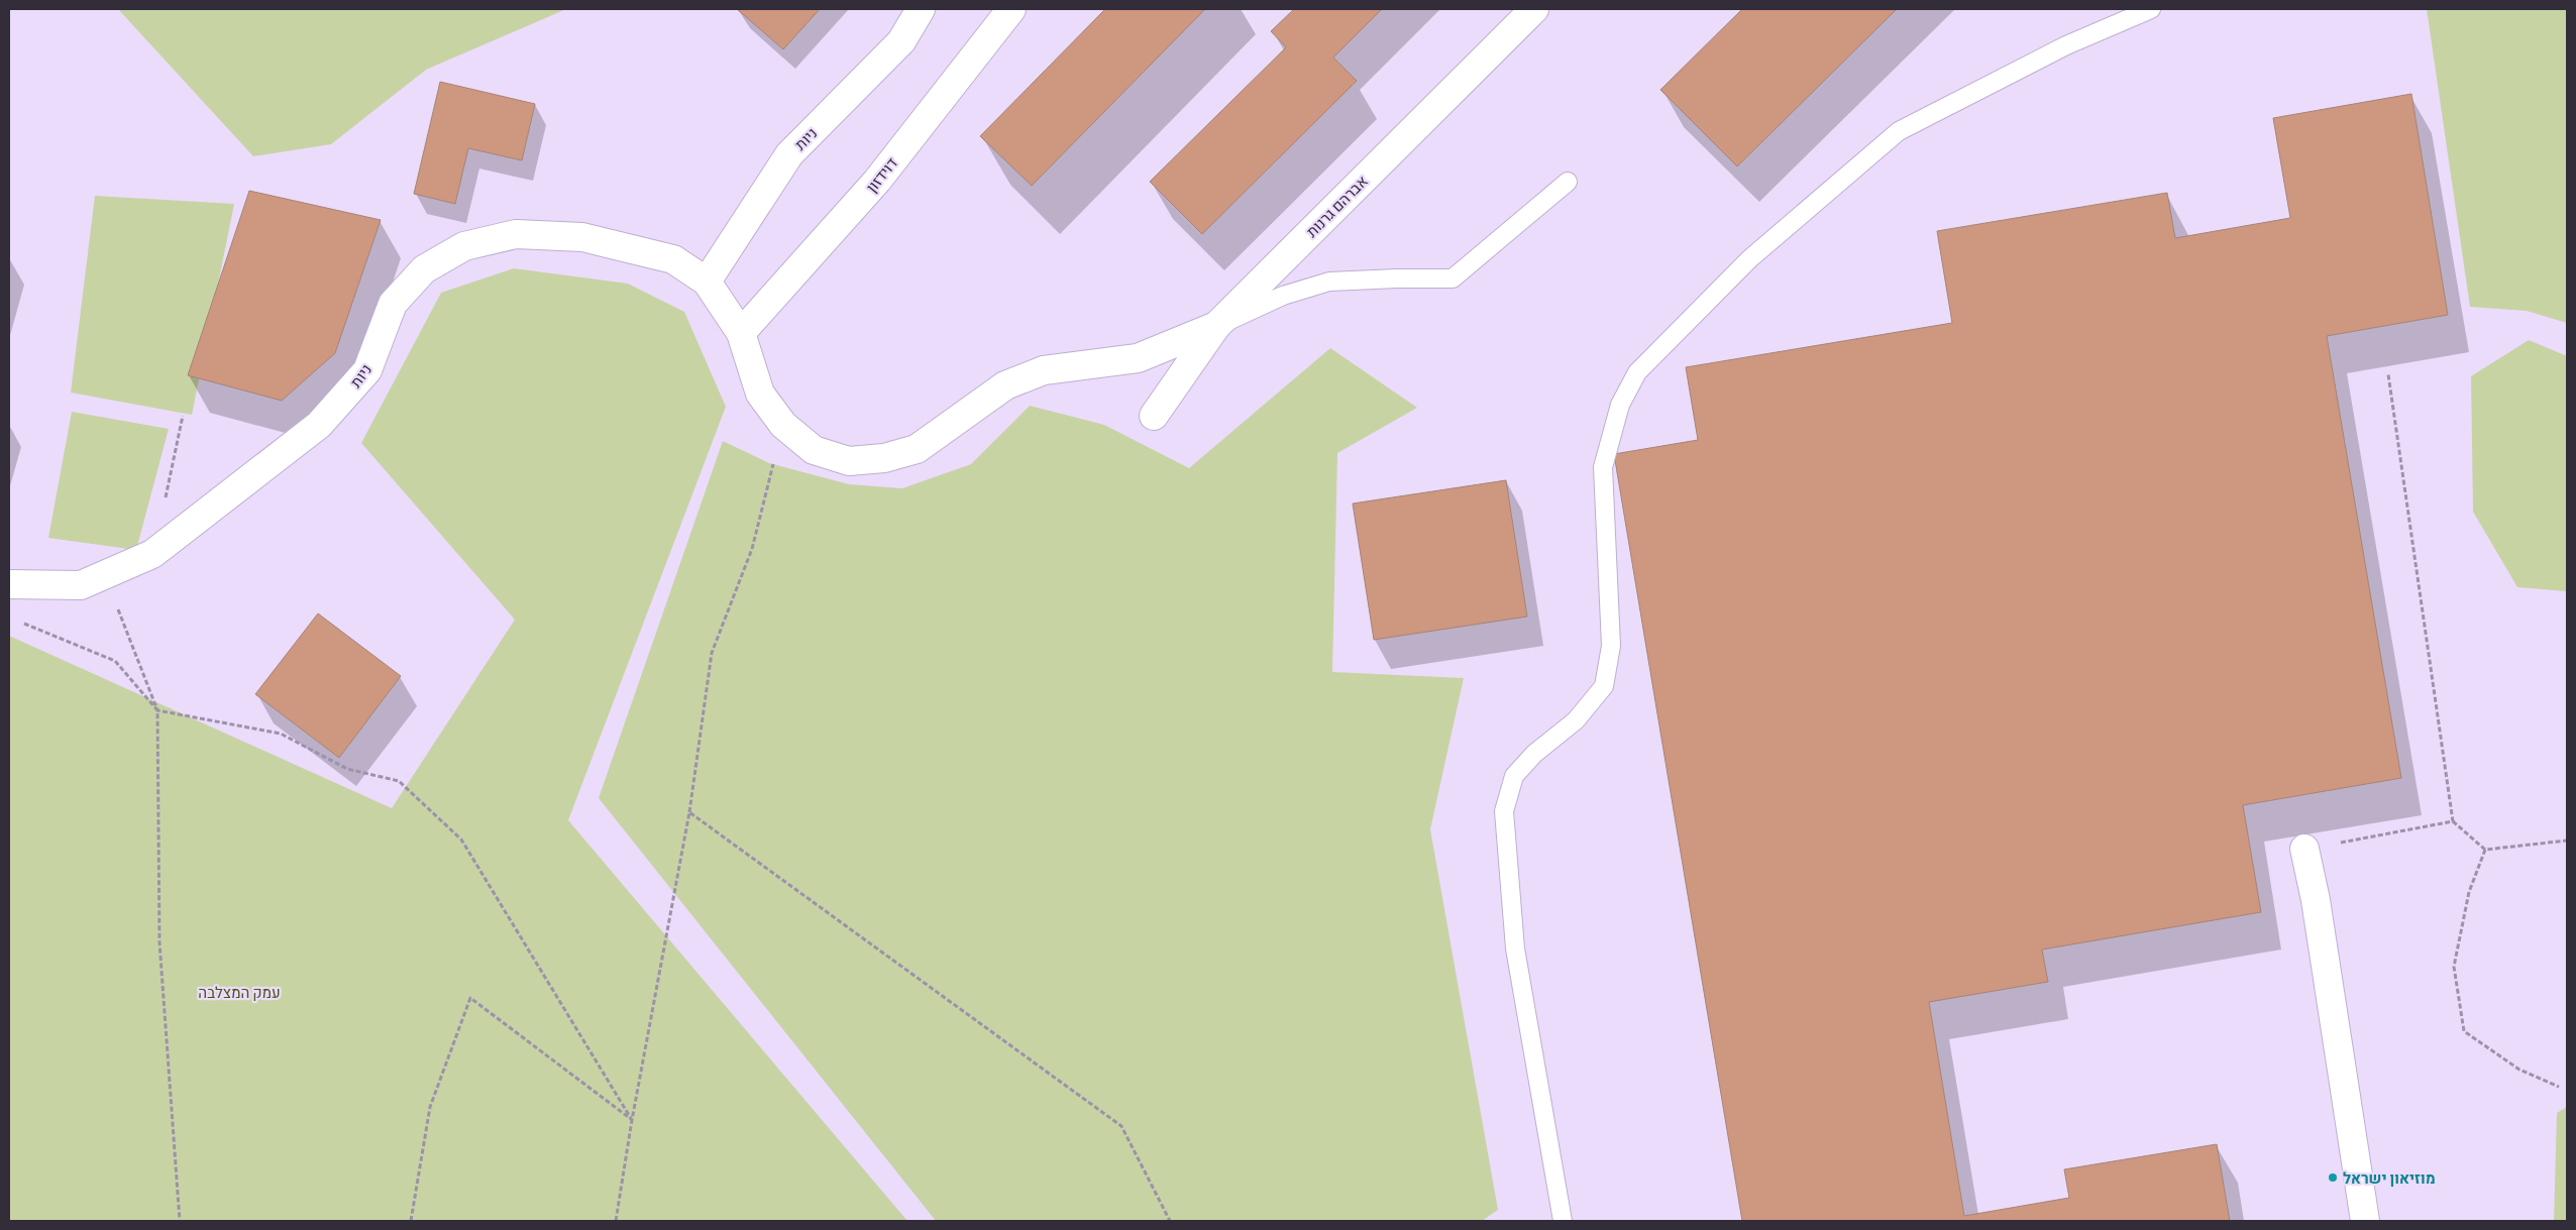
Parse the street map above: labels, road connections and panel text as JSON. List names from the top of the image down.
{
  "streets": {
    "street": ["ניות", "דוידזון", "אברהם גרנות"]
  },
  "crossings": [
    ["ניות", "דוידזון"],
    ["ניות", "אברהם גרנות"]
  ],
  "parks": ["עמק המצלבה"],
  "places": ["מוזיאון ישראל"]
}
